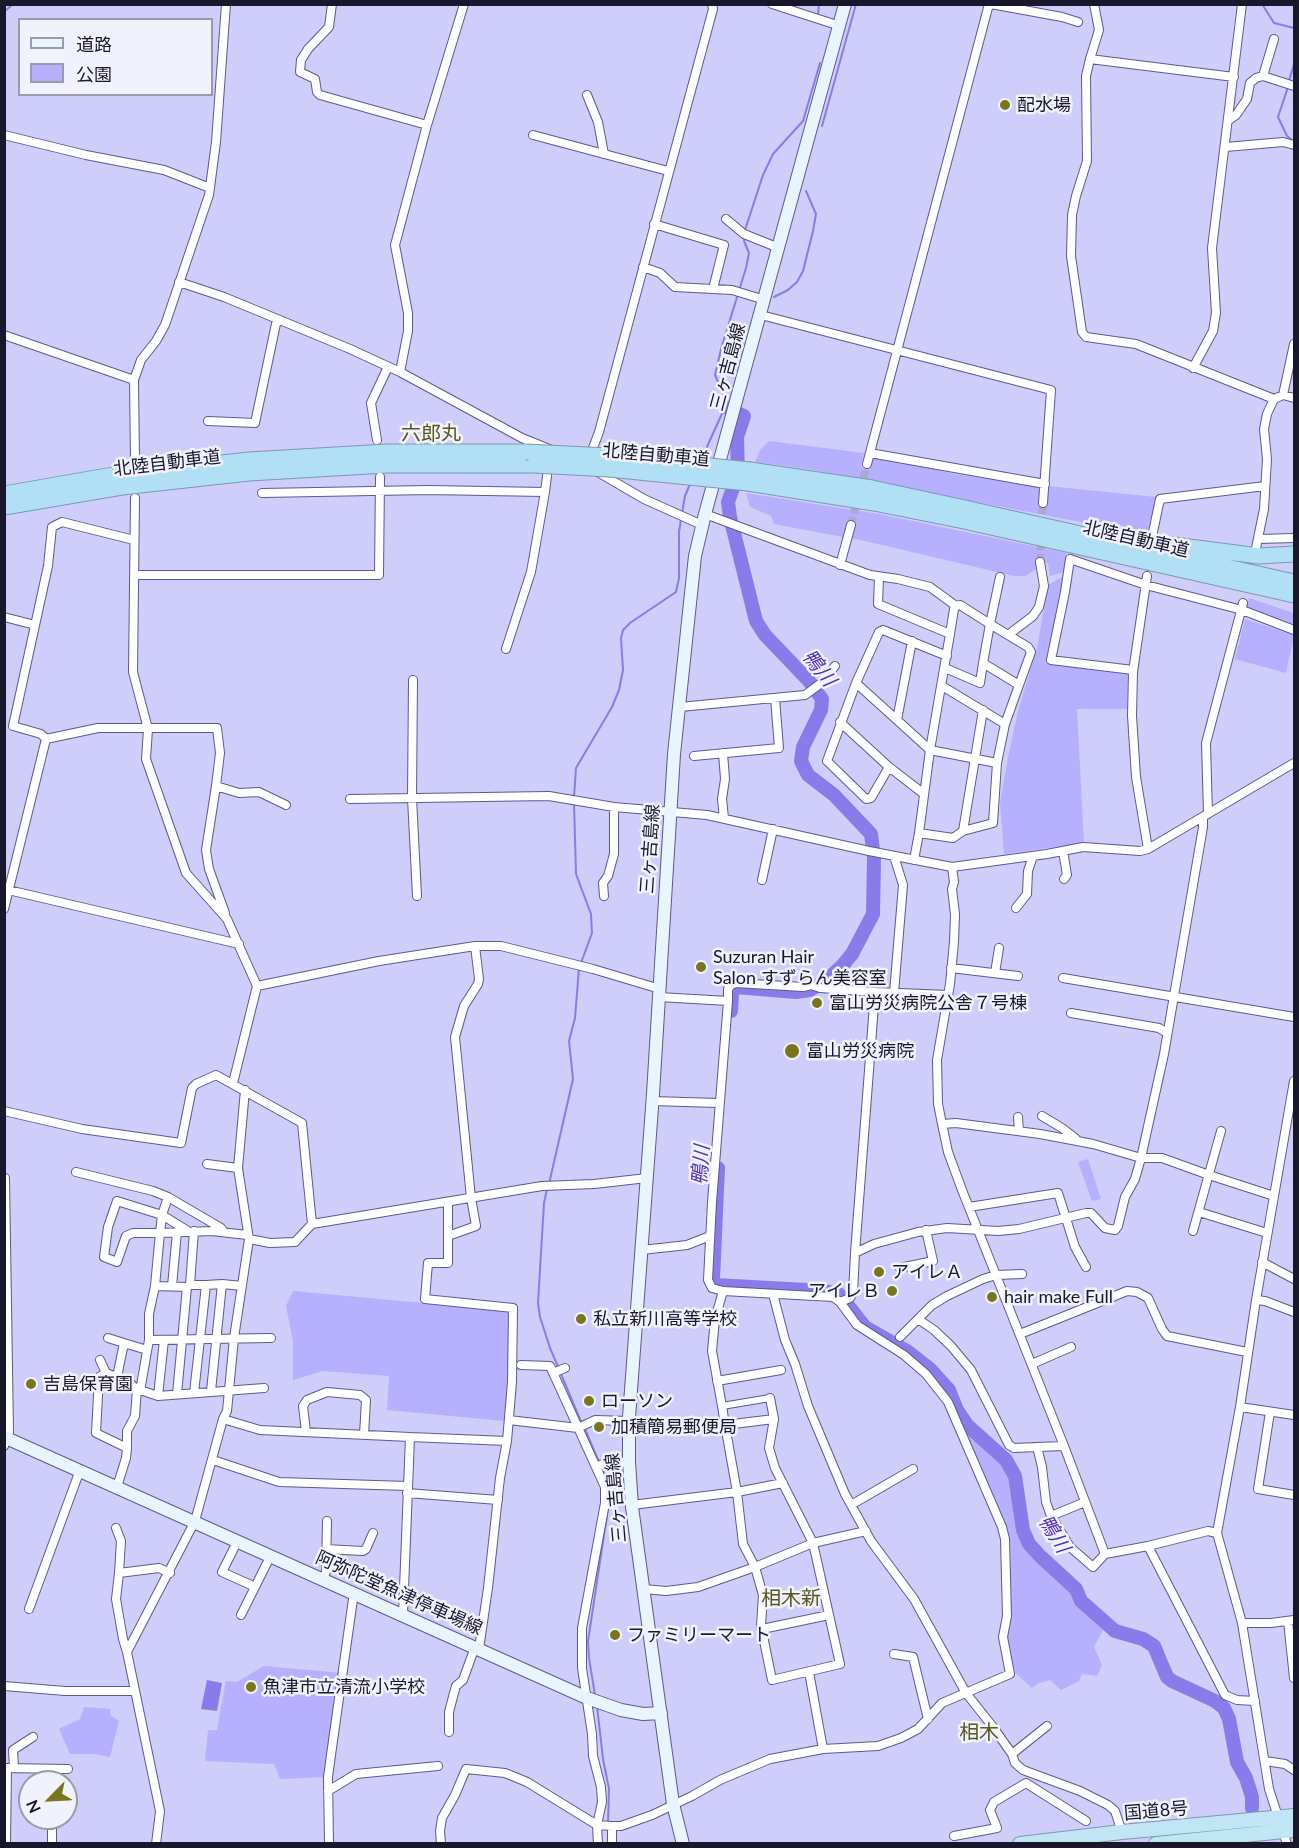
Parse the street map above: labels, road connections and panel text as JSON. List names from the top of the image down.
{
  "streets": {
    "highway": ["北陸自動車道", "国道8号"],
    "main road": ["三ヶ吉島線", "阿弥陀堂魚津停車場線"]
  },
  "crossings": [
    ["三ヶ吉島線", "阿弥陀堂魚津停車場線"]
  ],
  "districts": ["六郎丸", "相木新", "相木"],
  "water": ["鴨川"],
  "places": [
    "配水場",
    "Suzuran Hair Salon すずらん美容室",
    "富山労災病院公舎７号棟",
    "富山労災病院",
    "アイレＡ",
    "アイレＢ",
    "hair make Full",
    "私立新川高等学校",
    "吉島保育園",
    "ローソン",
    "加積簡易郵便局",
    "ファミリーマート",
    "魚津市立清流小学校"
  ],
  "legend": ["道路", "公園"],
  "north": "bottom left"
}
